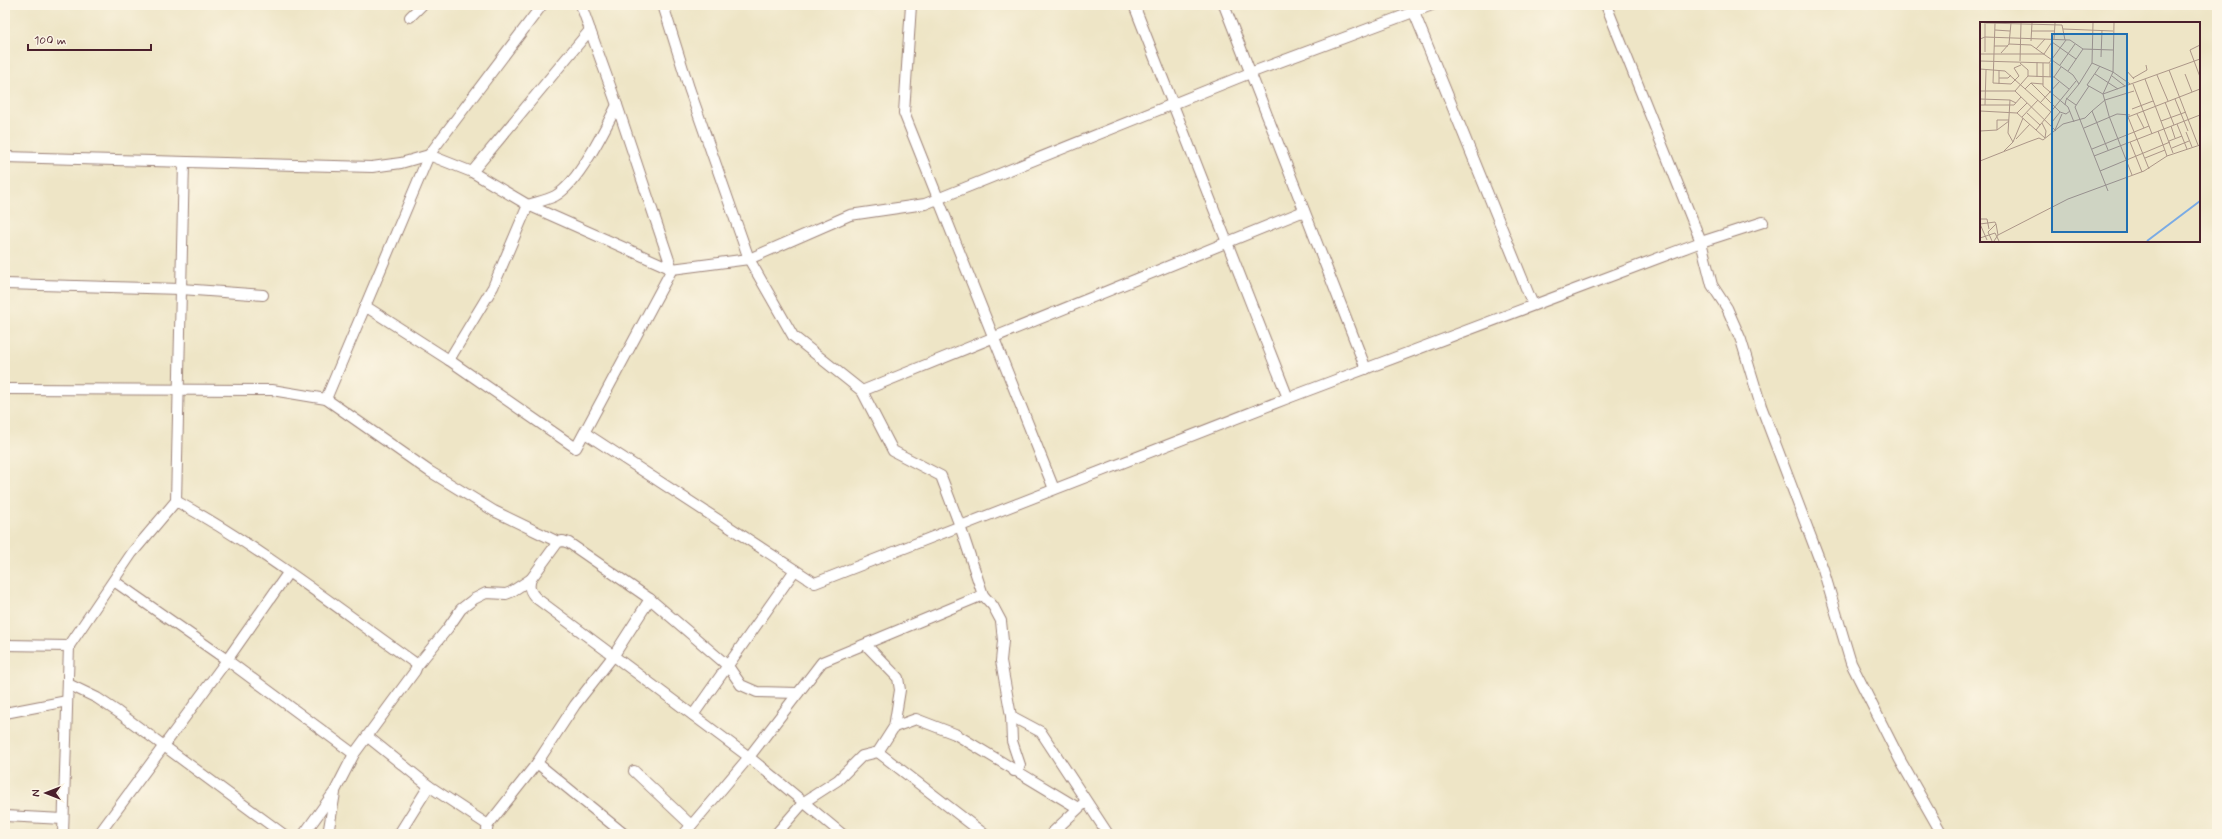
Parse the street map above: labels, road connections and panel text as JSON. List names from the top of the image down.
{
  "scale_bar": "100 m",
  "north": "left"
}
